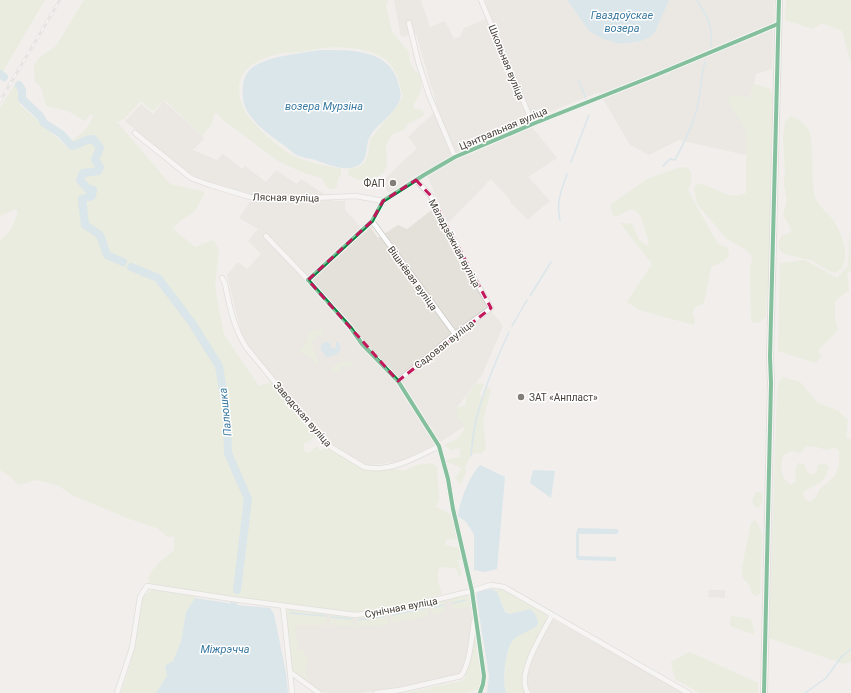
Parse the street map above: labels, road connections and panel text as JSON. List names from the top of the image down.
{
  "streets": {
    "street": [
      "Школьная вуліца",
      "Цэнтральная вуліца",
      "Лясная вуліца",
      "Маладзёжная вуліца",
      "Вішнёвая вуліца",
      "Садовая вуліца",
      "Заводская вуліца",
      "Сунічная вуліца"
    ]
  },
  "crossings": [
    ["Школьная вуліца", "Цэнтральная вуліца"],
    ["Цэнтральная вуліца", "Лясная вуліца"],
    ["Цэнтральная вуліца", "Маладзёжная вуліца"],
    ["Цэнтральная вуліца", "Вішнёвая вуліца"],
    ["Маладзёжная вуліца", "Садовая вуліца"],
    ["Вішнёвая вуліца", "Садовая вуліца"]
  ],
  "water": [
    "Гваздоўскае возера",
    "возера Мурзіна",
    "Палюшка",
    "Міжрэчча"
  ],
  "places": ["ФАП", "ЗАТ «Анпласт»"]
}
